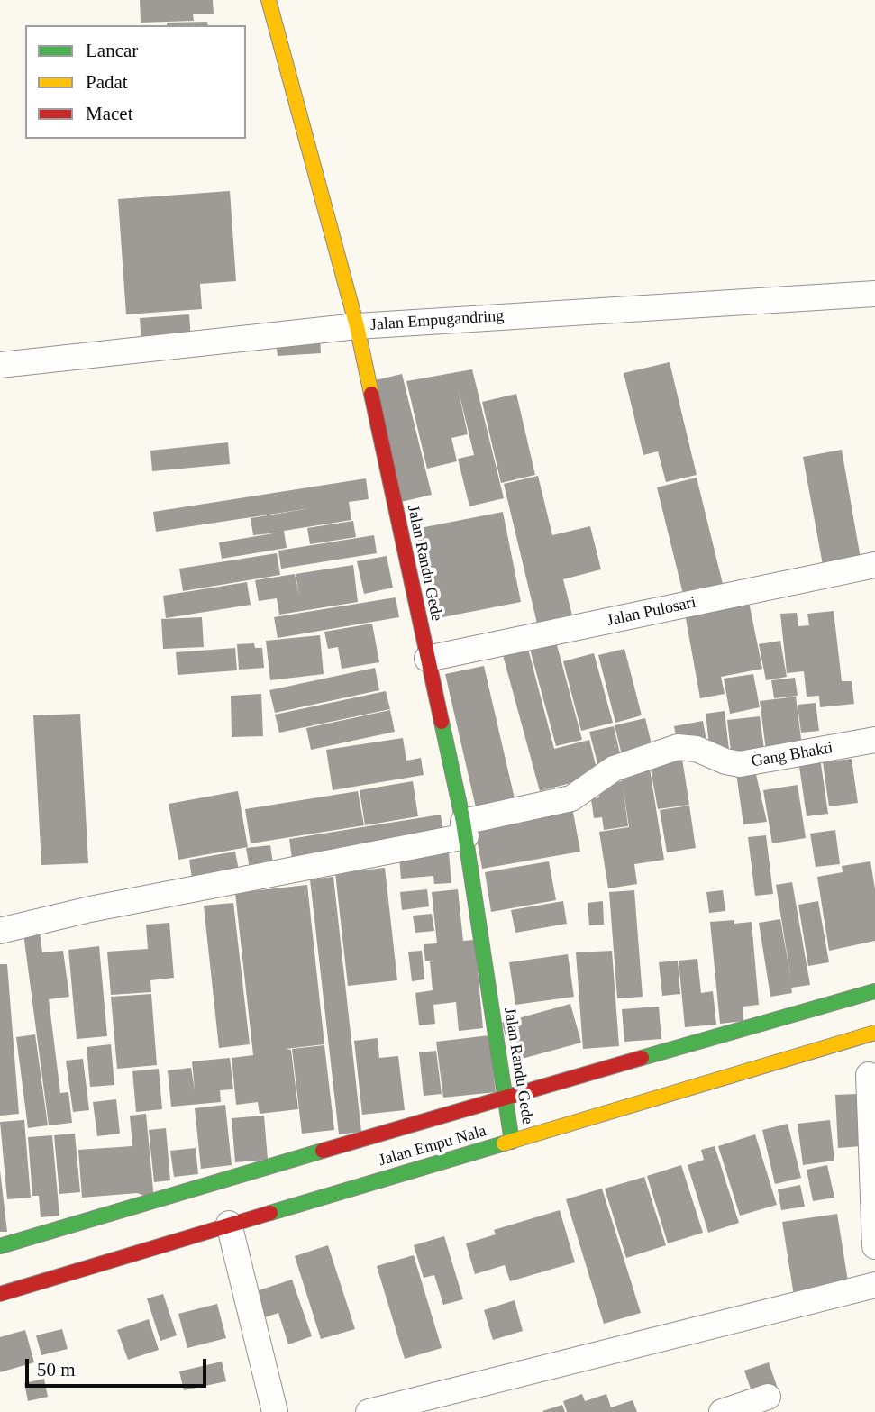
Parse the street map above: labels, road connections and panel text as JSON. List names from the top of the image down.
{
  "streets": {
    "main road": ["Jalan Randu Gede", "Jalan Empu Nala"],
    "street": ["Jalan Empugandring", "Jalan Pulosari", "Gang Bhakti"]
  },
  "crossings": [
    ["Jalan Empugandring", "Jalan Randu Gede"],
    ["Jalan Randu Gede", "Jalan Pulosari"],
    ["Jalan Randu Gede", "Gang Bhakti"],
    ["Jalan Randu Gede", "Jalan Empu Nala"]
  ],
  "legend": ["Lancar", "Padat", "Macet"],
  "scale_bar": "50 m"
}
